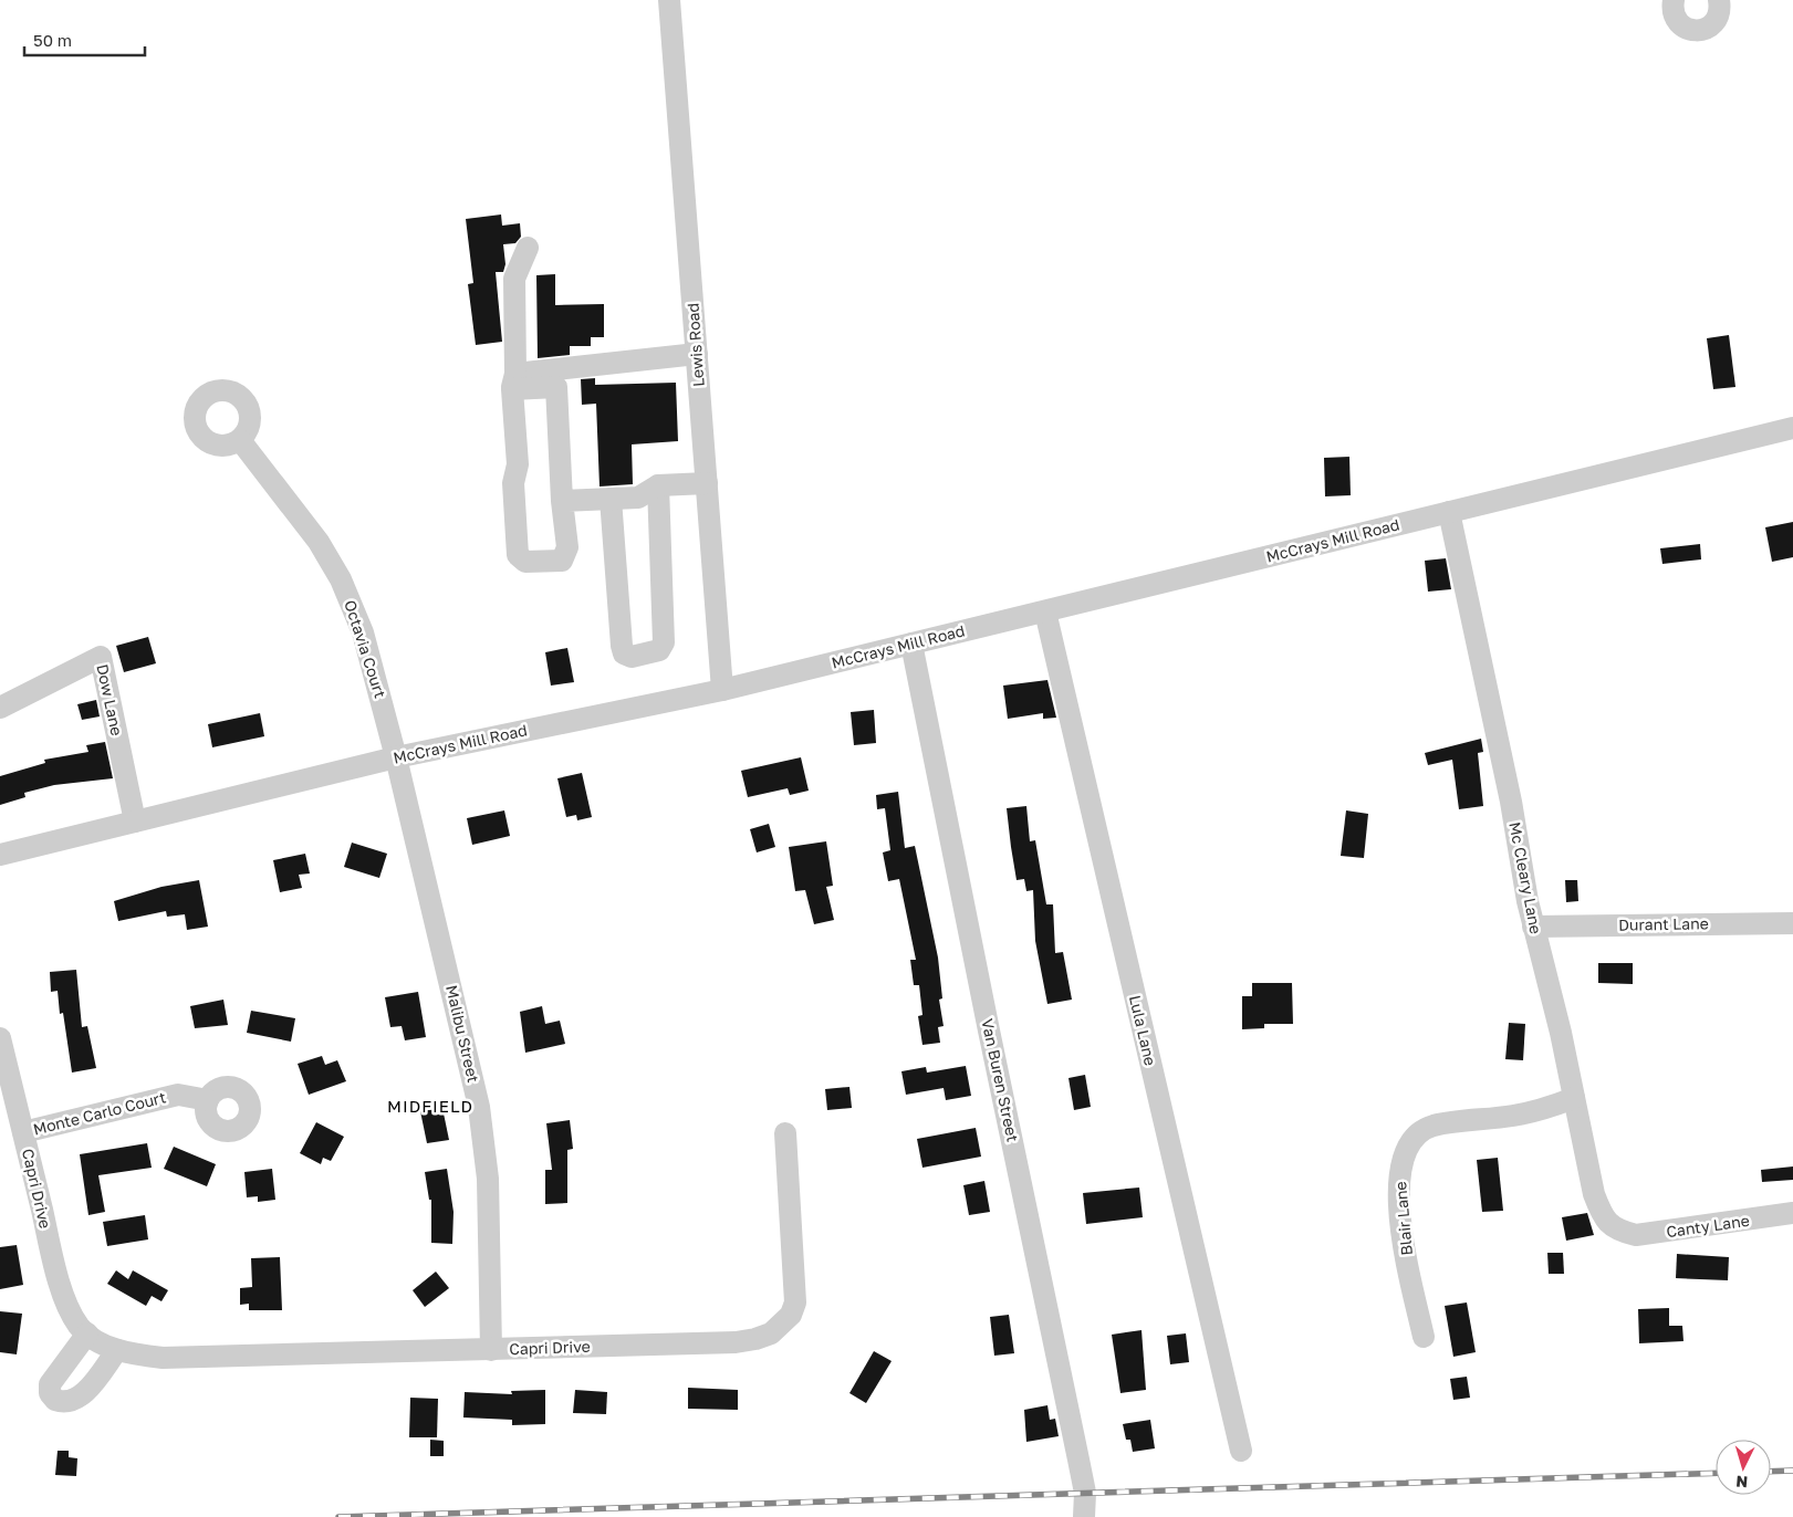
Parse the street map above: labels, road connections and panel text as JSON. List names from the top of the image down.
{
  "streets": {
    "street": [
      "Lewis Road",
      "McCrays Mill Road",
      "Octavia Court",
      "Dow Lane",
      "Mc Cleary Lane",
      "Durant Lane",
      "Lula Lane",
      "Malibu Street",
      "Van Buren Street",
      "Monte Carlo Court",
      "Capri Drive",
      "Blair Lane",
      "Canty Lane"
    ]
  },
  "crossings": [
    ["Lewis Road", "McCrays Mill Road"],
    ["McCrays Mill Road", "Octavia Court"],
    ["McCrays Mill Road", "Dow Lane"],
    ["McCrays Mill Road", "Mc Cleary Lane"],
    ["McCrays Mill Road", "Lula Lane"],
    ["McCrays Mill Road", "Malibu Street"],
    ["McCrays Mill Road", "Van Buren Street"],
    ["Octavia Court", "Malibu Street"],
    ["Mc Cleary Lane", "Durant Lane"],
    ["Mc Cleary Lane", "Blair Lane"],
    ["Mc Cleary Lane", "Canty Lane"],
    ["Malibu Street", "Capri Drive"],
    ["Monte Carlo Court", "Capri Drive"]
  ],
  "districts": ["MIDFIELD"],
  "scale_bar": "50 m",
  "north": "bottom"
}
